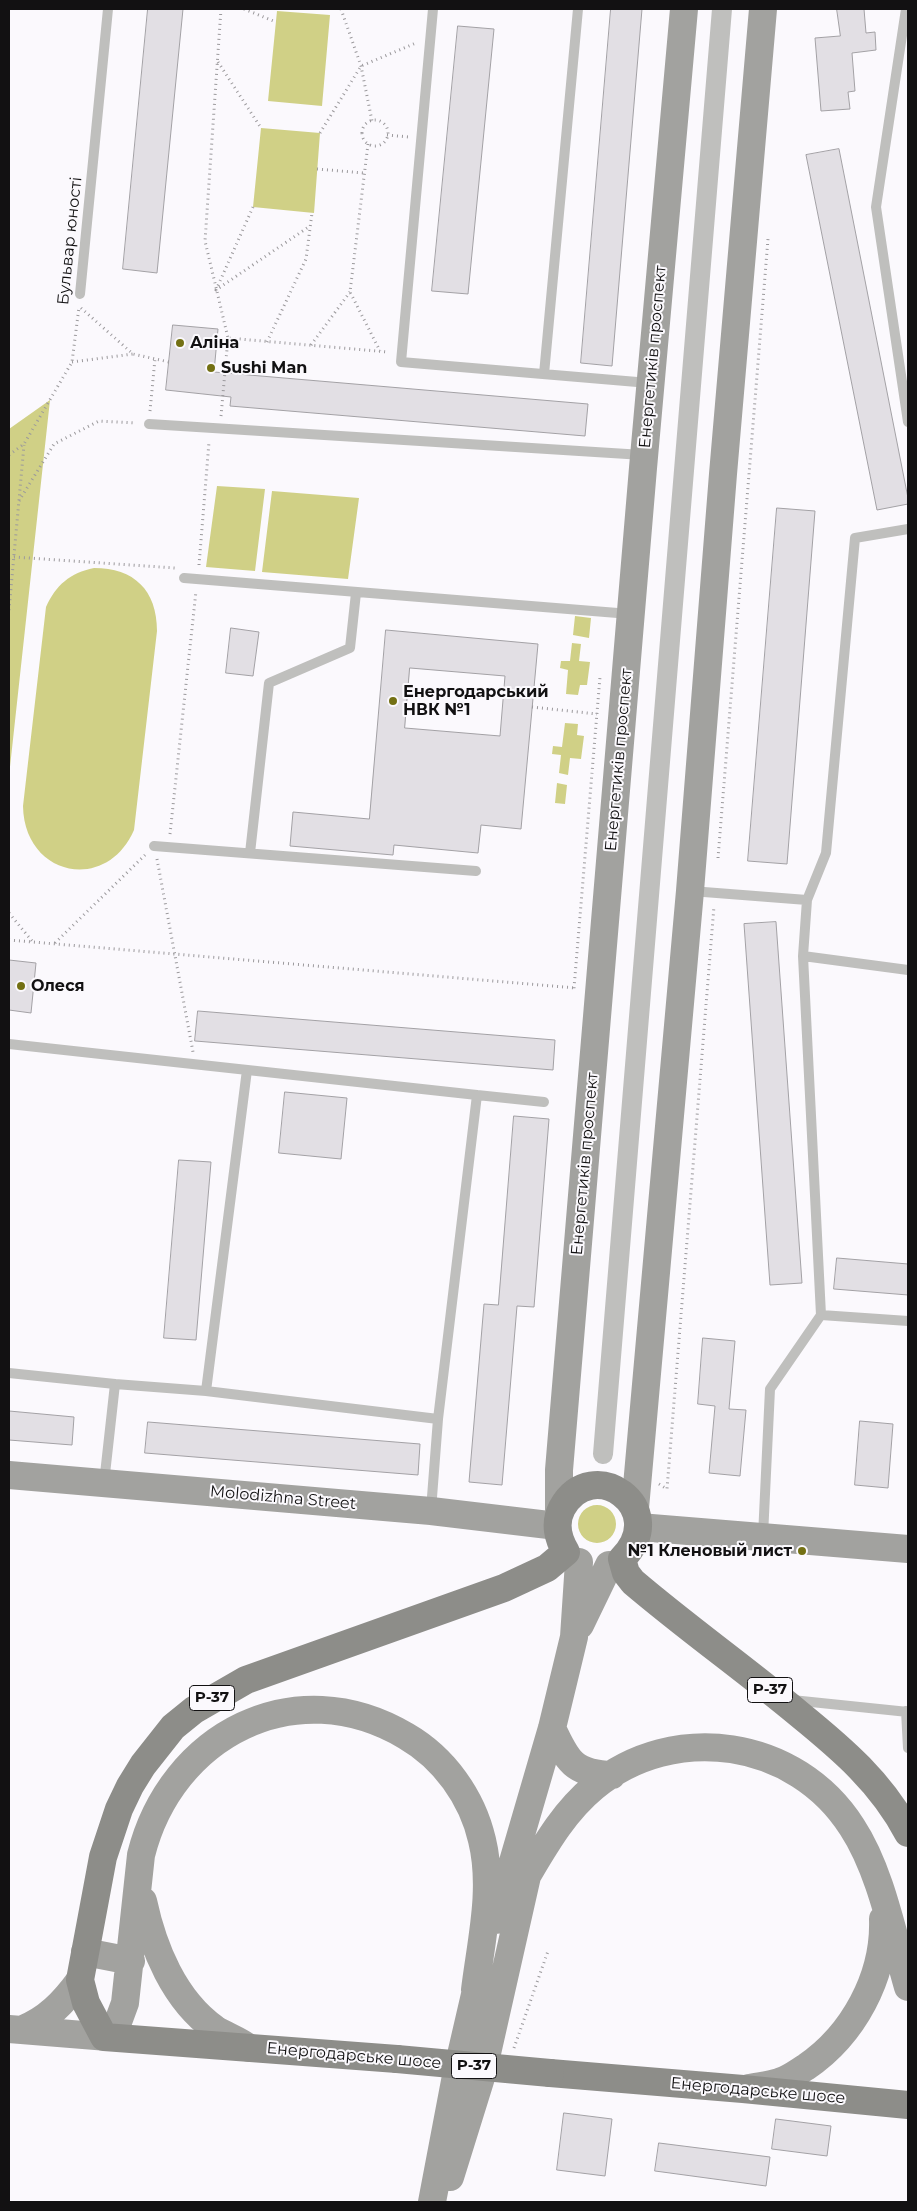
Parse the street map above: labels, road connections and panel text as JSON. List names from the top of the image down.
{
  "streets": {
    "main road": ["Р-37", "Енергодарське шосе"],
    "street": ["Енергетиків проспект", "Molodizhna Street"],
    "lane": ["Бульвар юності"]
  },
  "crossings": [
    ["Енергетиків проспект", "Molodizhna Street"],
    ["Енергетиків проспект", "Р-37"],
    ["Molodizhna Street", "Р-37"],
    ["Р-37", "Енергодарське шосе"]
  ],
  "places": [
    "Аліна",
    "Sushi Man",
    "Енергодарський НВК №1",
    "Олеся",
    "№1 Кленовый лист"
  ]
}
